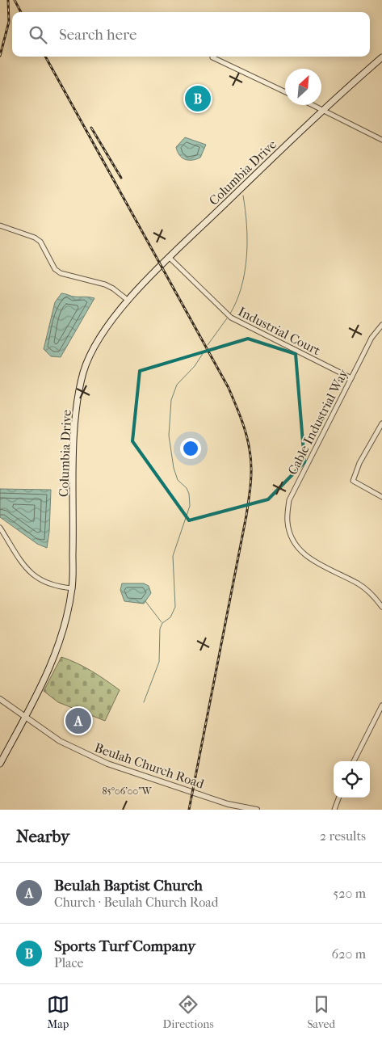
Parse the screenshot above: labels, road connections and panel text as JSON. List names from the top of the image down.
{
  "streets": {
    "main road": ["Columbia Drive"],
    "street": ["Industrial Court", "Cable Industrial Way", "Beulah Church Road"]
  },
  "crossings": [
    ["Columbia Drive", "Industrial Court"],
    ["Columbia Drive", "Beulah Church Road"],
    ["Industrial Court", "Cable Industrial Way"]
  ],
  "north": "top right",
  "page": {
    "search": "Search here",
    "pins": ["B", "A"],
    "heading": ["Nearby", "2 results"],
    "list": [
      {
        "mark": "A",
        "name": "Beulah Baptist Church",
        "note": "Church · Beulah Church Road",
        "value": "520 m"
      },
      {
        "mark": "B",
        "name": "Sports Turf Company",
        "note": "Place",
        "value": "620 m"
      }
    ],
    "nav": ["Map", "Directions", "Saved"]
  },
  "coordinates": ["85°06'00\"W"]
}
